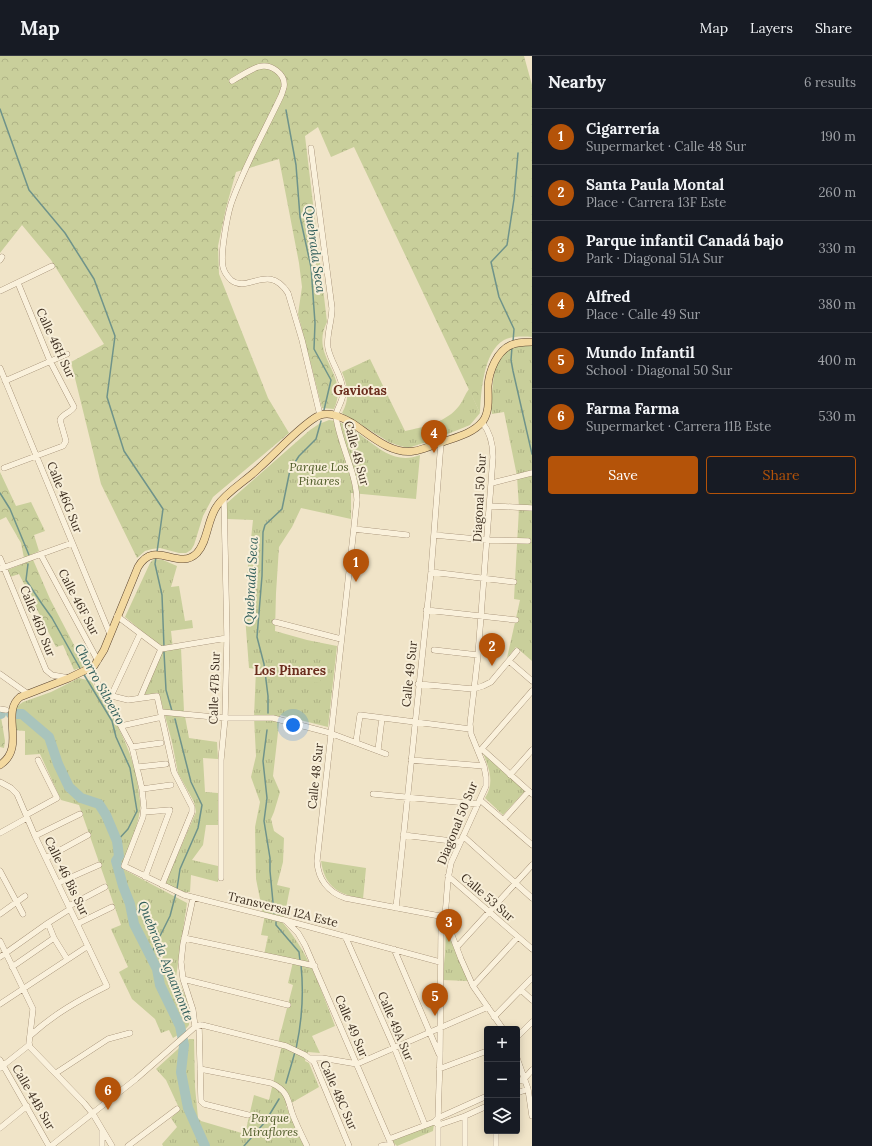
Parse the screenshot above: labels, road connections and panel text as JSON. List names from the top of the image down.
{
  "streets": {
    "street": [
      "Calle 46H Sur",
      "Calle 48 Sur",
      "Calle 46G Sur",
      "Diagonal 50 Sur",
      "Calle 46F Sur",
      "Calle 46D Sur",
      "Calle 49 Sur",
      "Calle 47B Sur",
      "Calle 46 Bis Sur",
      "Calle 53 Sur",
      "Transversal 12A Este",
      "Calle 49A Sur",
      "Calle 48C Sur",
      "Calle 44B Sur"
    ]
  },
  "crossings": [
    ["Calle 46H Sur", "Calle 46G Sur"],
    ["Calle 48 Sur", "Diagonal 50 Sur"],
    ["Calle 48 Sur", "Calle 49 Sur"],
    ["Diagonal 50 Sur", "Calle 53 Sur"],
    ["Diagonal 50 Sur", "Transversal 12A Este"],
    ["Calle 49 Sur", "Transversal 12A Este"],
    ["Transversal 12A Este", "Calle 49A Sur"]
  ],
  "districts": ["Gaviotas", "Los Pinares"],
  "water": ["Quebrada Seca", "Chorro Silveiro", "Quebrada Aguamonte"],
  "parks": ["Parque Los Pinares", "Parque Miraflores"],
  "page": {
    "header": "Map",
    "nav": ["Map", "Layers", "Share"],
    "heading": ["Nearby", "6 results"],
    "list": [
      {
        "mark": "1",
        "name": "Cigarrería",
        "note": "Supermarket · Calle 48 Sur",
        "value": "190 m"
      },
      {
        "mark": "2",
        "name": "Santa Paula Montal",
        "note": "Place · Carrera 13F Este",
        "value": "260 m"
      },
      {
        "mark": "3",
        "name": "Parque infantil Canadá bajo",
        "note": "Park · Diagonal 51A Sur",
        "value": "330 m"
      },
      {
        "mark": "4",
        "name": "Alfred",
        "note": "Place · Calle 49 Sur",
        "value": "380 m"
      },
      {
        "mark": "5",
        "name": "Mundo Infantil",
        "note": "School · Diagonal 50 Sur",
        "value": "400 m"
      },
      {
        "mark": "6",
        "name": "Farma Farma",
        "note": "Supermarket · Carrera 11B Este",
        "value": "530 m"
      }
    ],
    "pins": [
      "4",
      "1",
      "2",
      "3",
      "5",
      "6"
    ],
    "buttons": ["Save", "Share"],
    "map_buttons": ["+", "−"]
  }
}
